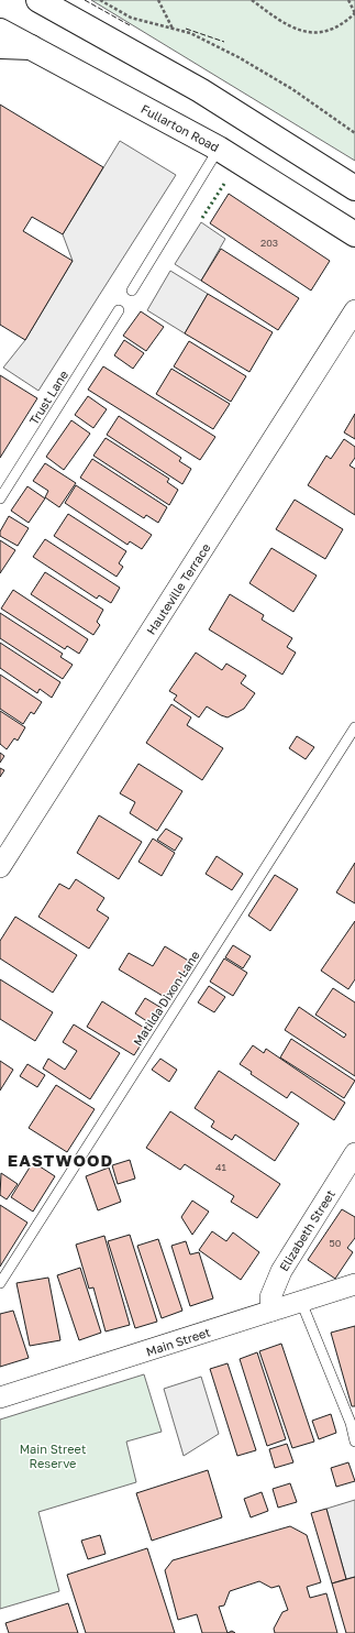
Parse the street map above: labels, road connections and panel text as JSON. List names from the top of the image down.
{
  "streets": {
    "main road": ["Fullarton Road"],
    "street": ["Hauteville Terrace", "Elizabeth Street", "Main Street"],
    "lane": ["Trust Lane", "Matilda Dixon Lane"]
  },
  "crossings": [
    ["Elizabeth Street", "Main Street"]
  ],
  "districts": ["EASTWOOD"],
  "parks": ["Main Street Reserve"],
  "house_numbers": ["203", "41", "50"]
}
